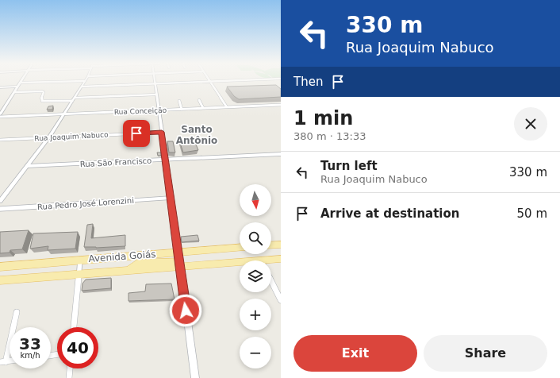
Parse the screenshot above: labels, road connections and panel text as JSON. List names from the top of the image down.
{
  "streets": {
    "main road": ["Avenida Goiás"],
    "street": [
      "Rua Conceição",
      "Rua Joaquim Nabuco",
      "Rua São Francisco",
      "Rua Pedro José Lorenzini"
    ]
  },
  "districts": ["Santo Antônio"],
  "north": "bottom",
  "page": {
    "turn": ["330 m", "Rua Joaquim Nabuco"],
    "then": "Then",
    "heading": ["1 min", "380 m · 13:33"],
    "list": [
      {
        "name": "Turn left",
        "note": "Rua Joaquim Nabuco",
        "value": "330 m"
      },
      {
        "name": "Arrive at destination",
        "value": "50 m"
      }
    ],
    "map_buttons": ["+", "−"],
    "speed": "33 km/h",
    "limit": "40",
    "buttons": ["Exit", "Share"]
  }
}
